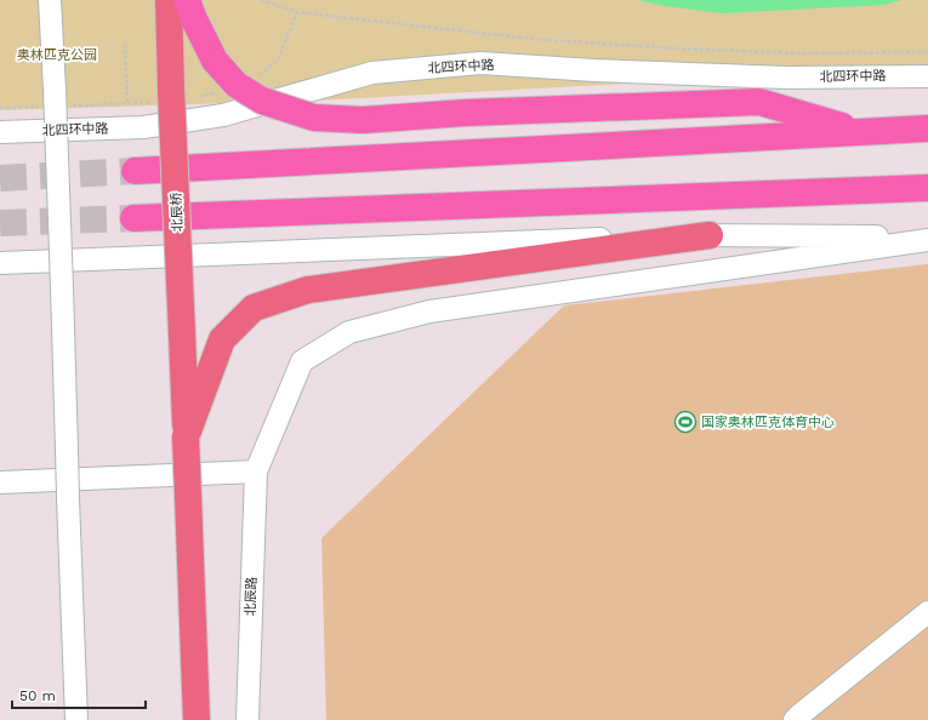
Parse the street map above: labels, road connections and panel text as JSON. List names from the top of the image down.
{
  "streets": {
    "main road": ["北辰桥"],
    "street": ["北四环中路", "北辰路"]
  },
  "parks": ["奥林匹克公园"],
  "places": {
    "sports": ["国家奥林匹克体育中心"]
  },
  "scale_bar": "50 m"
}
